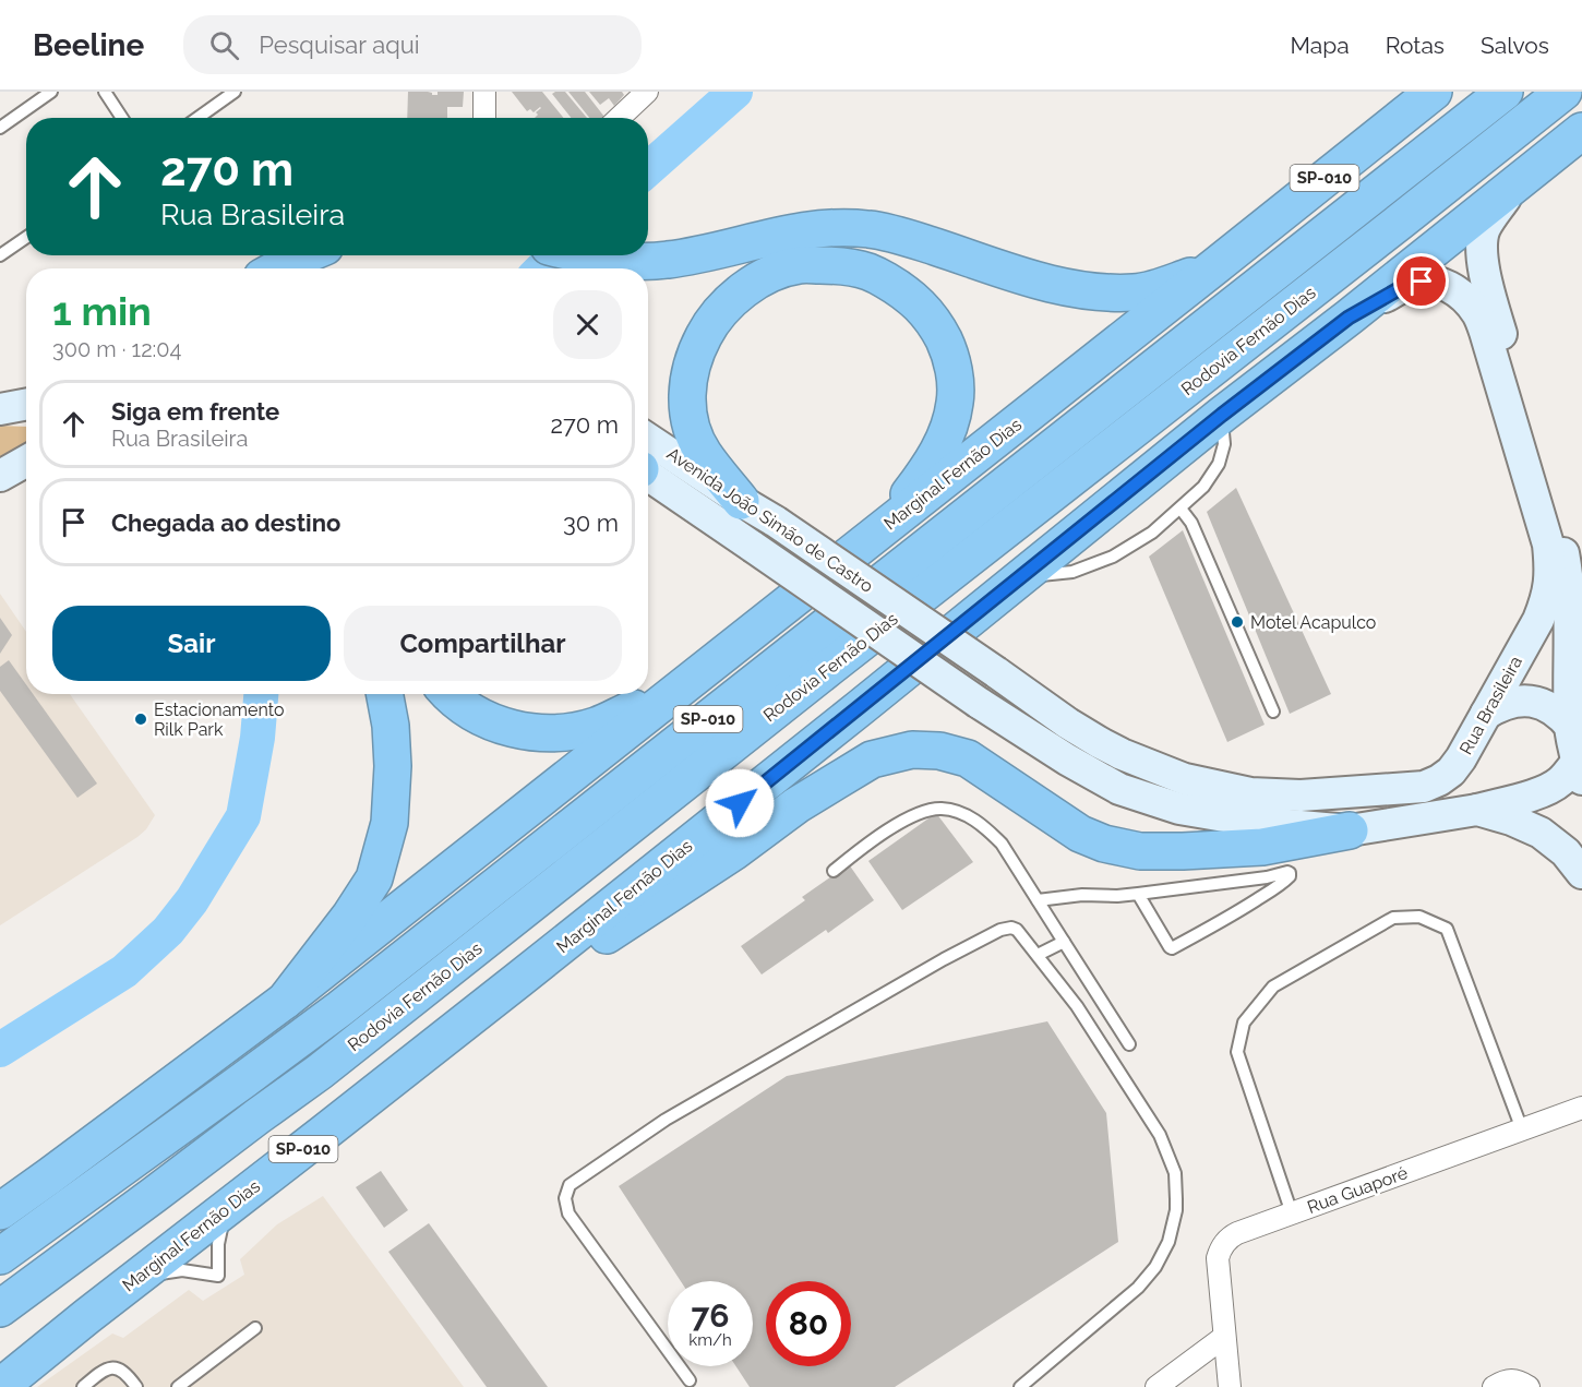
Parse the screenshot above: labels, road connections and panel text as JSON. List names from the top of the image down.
{
  "streets": {
    "highway": ["SP-010", "Rodovia Fernão Dias", "Marginal Fernão Dias"],
    "main road": ["Avenida João Simão de Castro", "Rua Brasileira"],
    "street": ["Rua Guaporé"]
  },
  "crossings": [
    ["Marginal Fernão Dias", "Rua Brasileira"],
    ["Avenida João Simão de Castro", "Rua Brasileira"]
  ],
  "places": ["Motel Acapulco", "Estacionamento Rilk Park"],
  "page": {
    "header": "Beeline",
    "search": "Pesquisar aqui",
    "nav": ["Mapa", "Rotas", "Salvos"],
    "turn": ["270 m", "Rua Brasileira"],
    "heading": ["1 min", "300 m · 12:04"],
    "list": [
      {
        "name": "Siga em frente",
        "note": "Rua Brasileira",
        "value": "270 m"
      },
      {
        "name": "Chegada ao destino",
        "value": "30 m"
      }
    ],
    "buttons": ["Sair", "Compartilhar"],
    "speed": "76 km/h",
    "limit": "80"
  }
}
